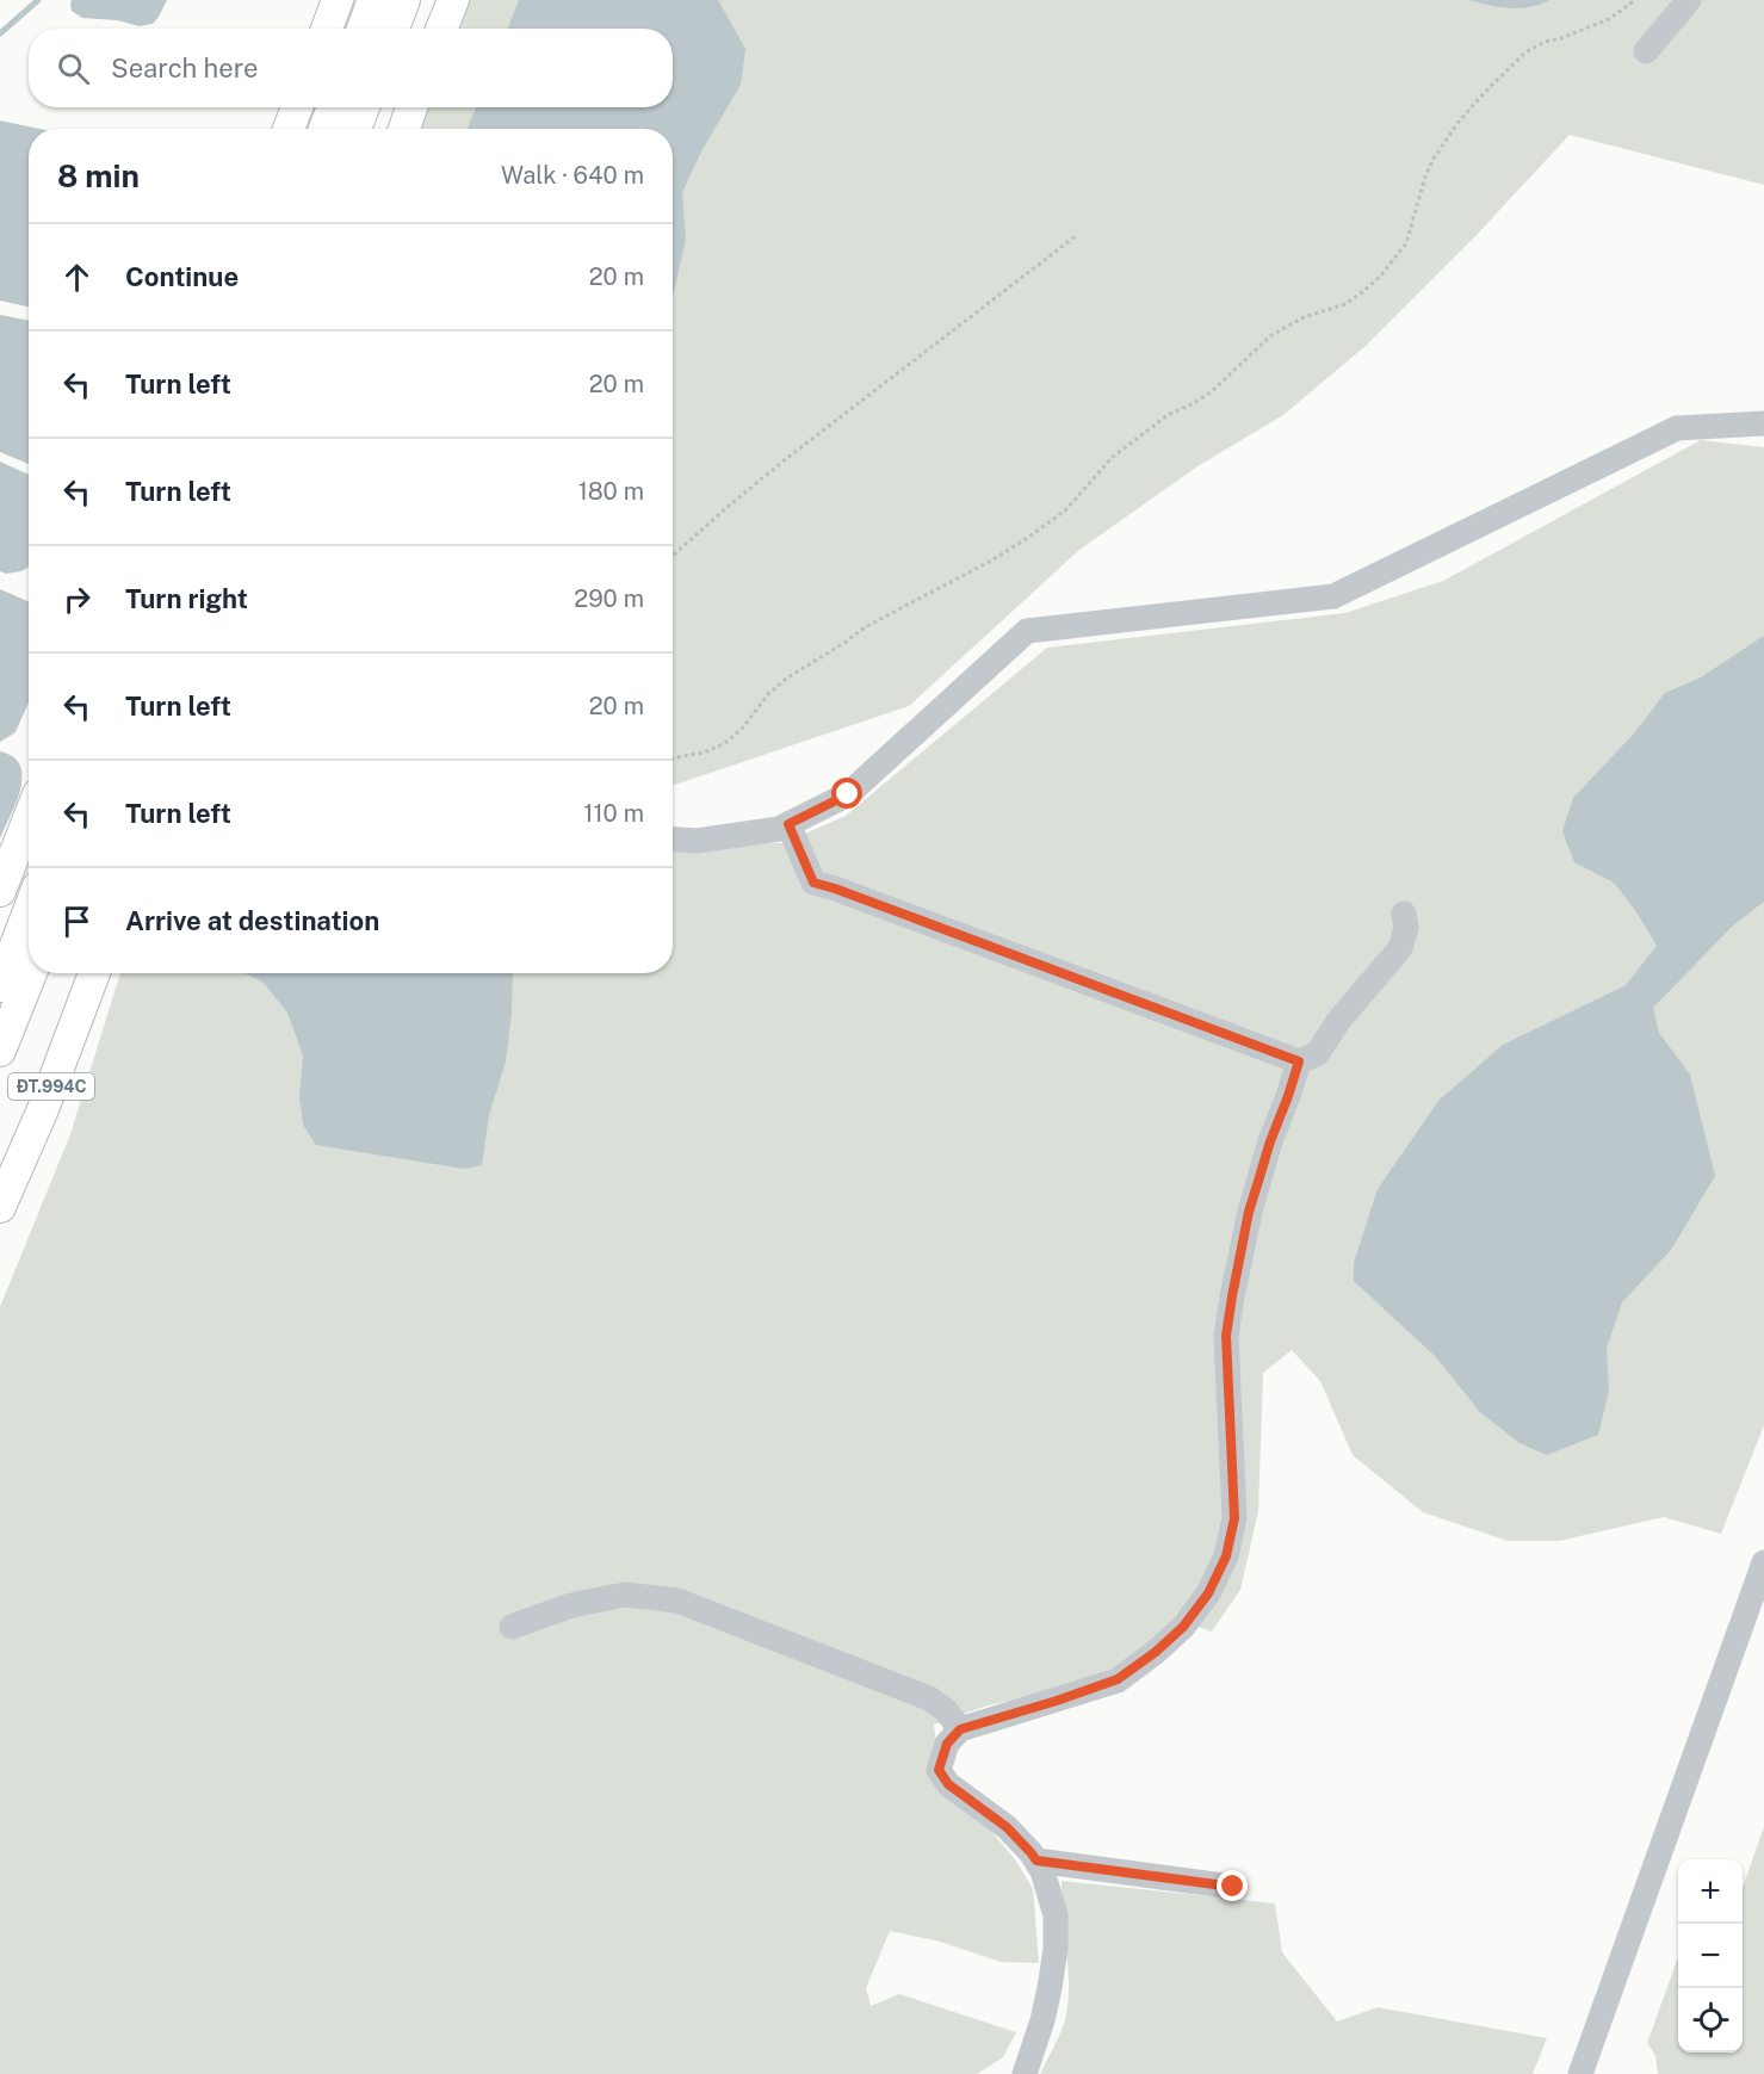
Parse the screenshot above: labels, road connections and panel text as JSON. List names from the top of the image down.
{
  "streets": {
    "main road": ["ĐT.994C"]
  },
  "page": {
    "search": "Search here",
    "heading": ["8 min", "Walk · 640 m"],
    "list": [
      ["Continue", "20 m"],
      ["Turn left", "20 m"],
      ["Turn left", "180 m"],
      ["Turn right", "290 m"],
      ["Turn left", "20 m"],
      ["Turn left", "110 m"],
      "Arrive at destination"
    ],
    "map_buttons": ["+", "−"]
  }
}
